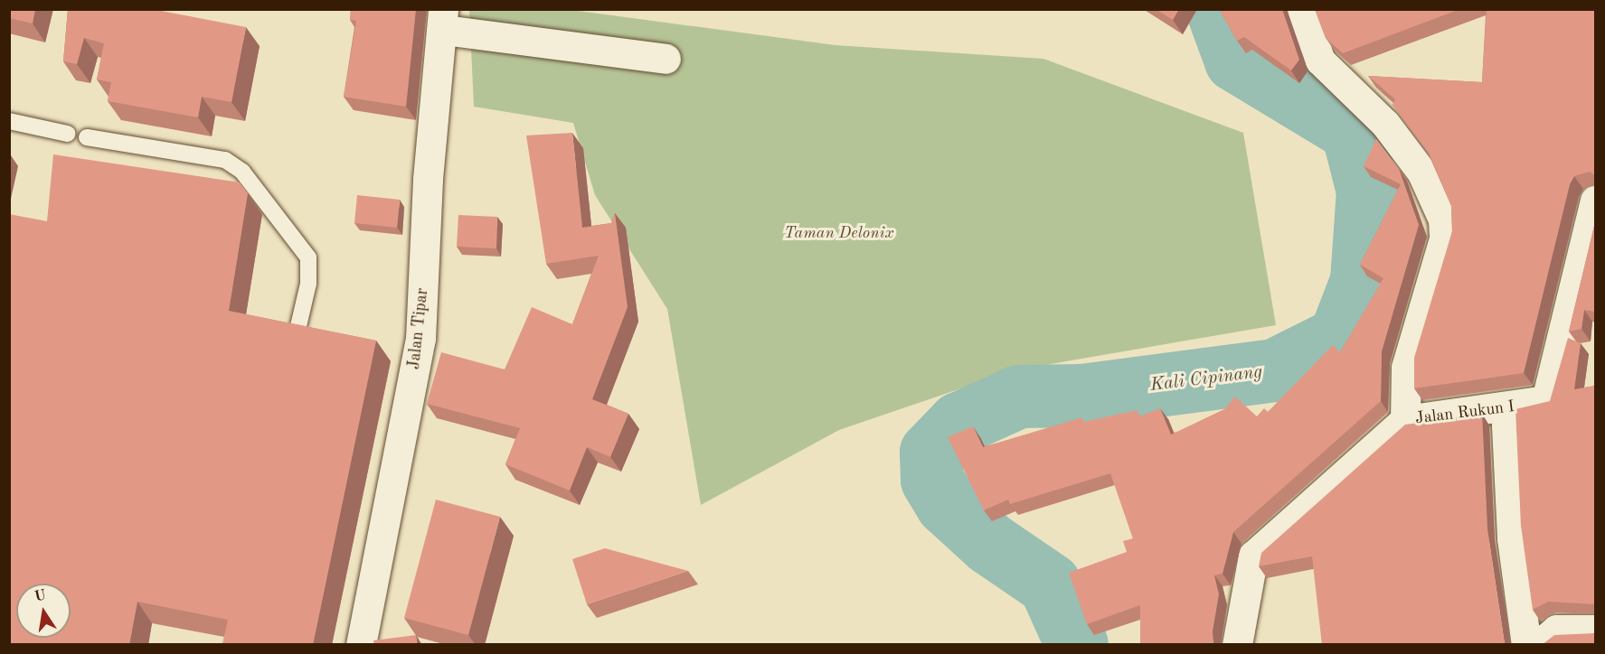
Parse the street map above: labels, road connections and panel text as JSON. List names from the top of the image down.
{
  "streets": {
    "street": ["Jalan Tipar", "Jalan Rukun I"]
  },
  "water": ["Kali Cipinang"],
  "parks": ["Taman Delonix"],
  "north": "top"
}
